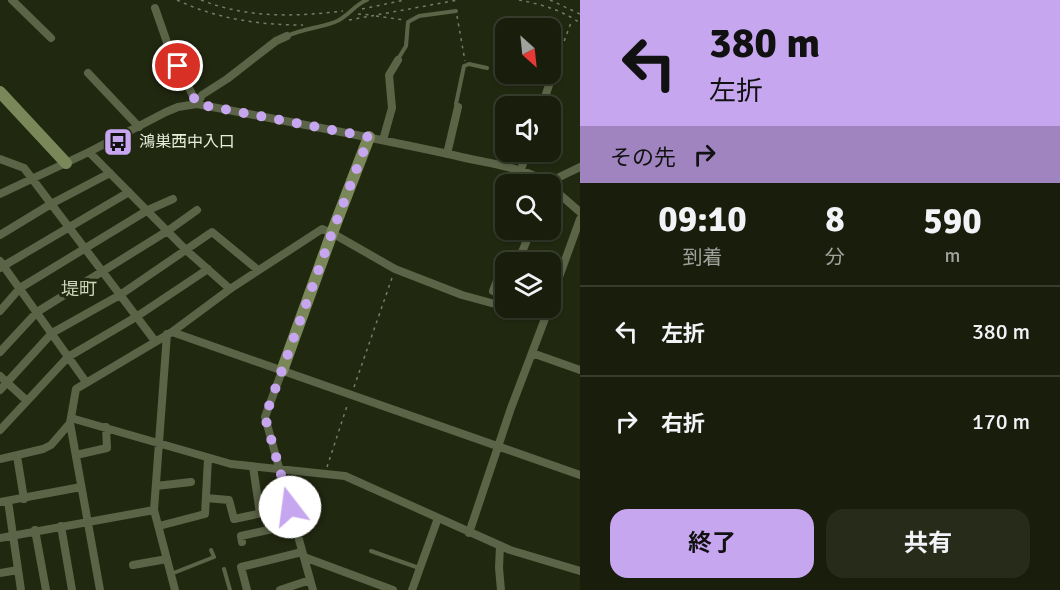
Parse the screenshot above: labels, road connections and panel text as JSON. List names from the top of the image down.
{
  "districts": ["堤町"],
  "places": {
    "bus stop": ["鴻巣西中入口"]
  },
  "north": "bottom right",
  "page": {
    "turn": ["380 m", "左折"],
    "then": "その先",
    "eta": [
      "09:10",
      "到着",
      "8",
      "分",
      "590",
      "m"
    ],
    "list": [
      {
        "name": "左折",
        "value": "380 m"
      },
      {
        "name": "右折",
        "value": "170 m"
      }
    ],
    "buttons": ["終了", "共有"]
  }
}
